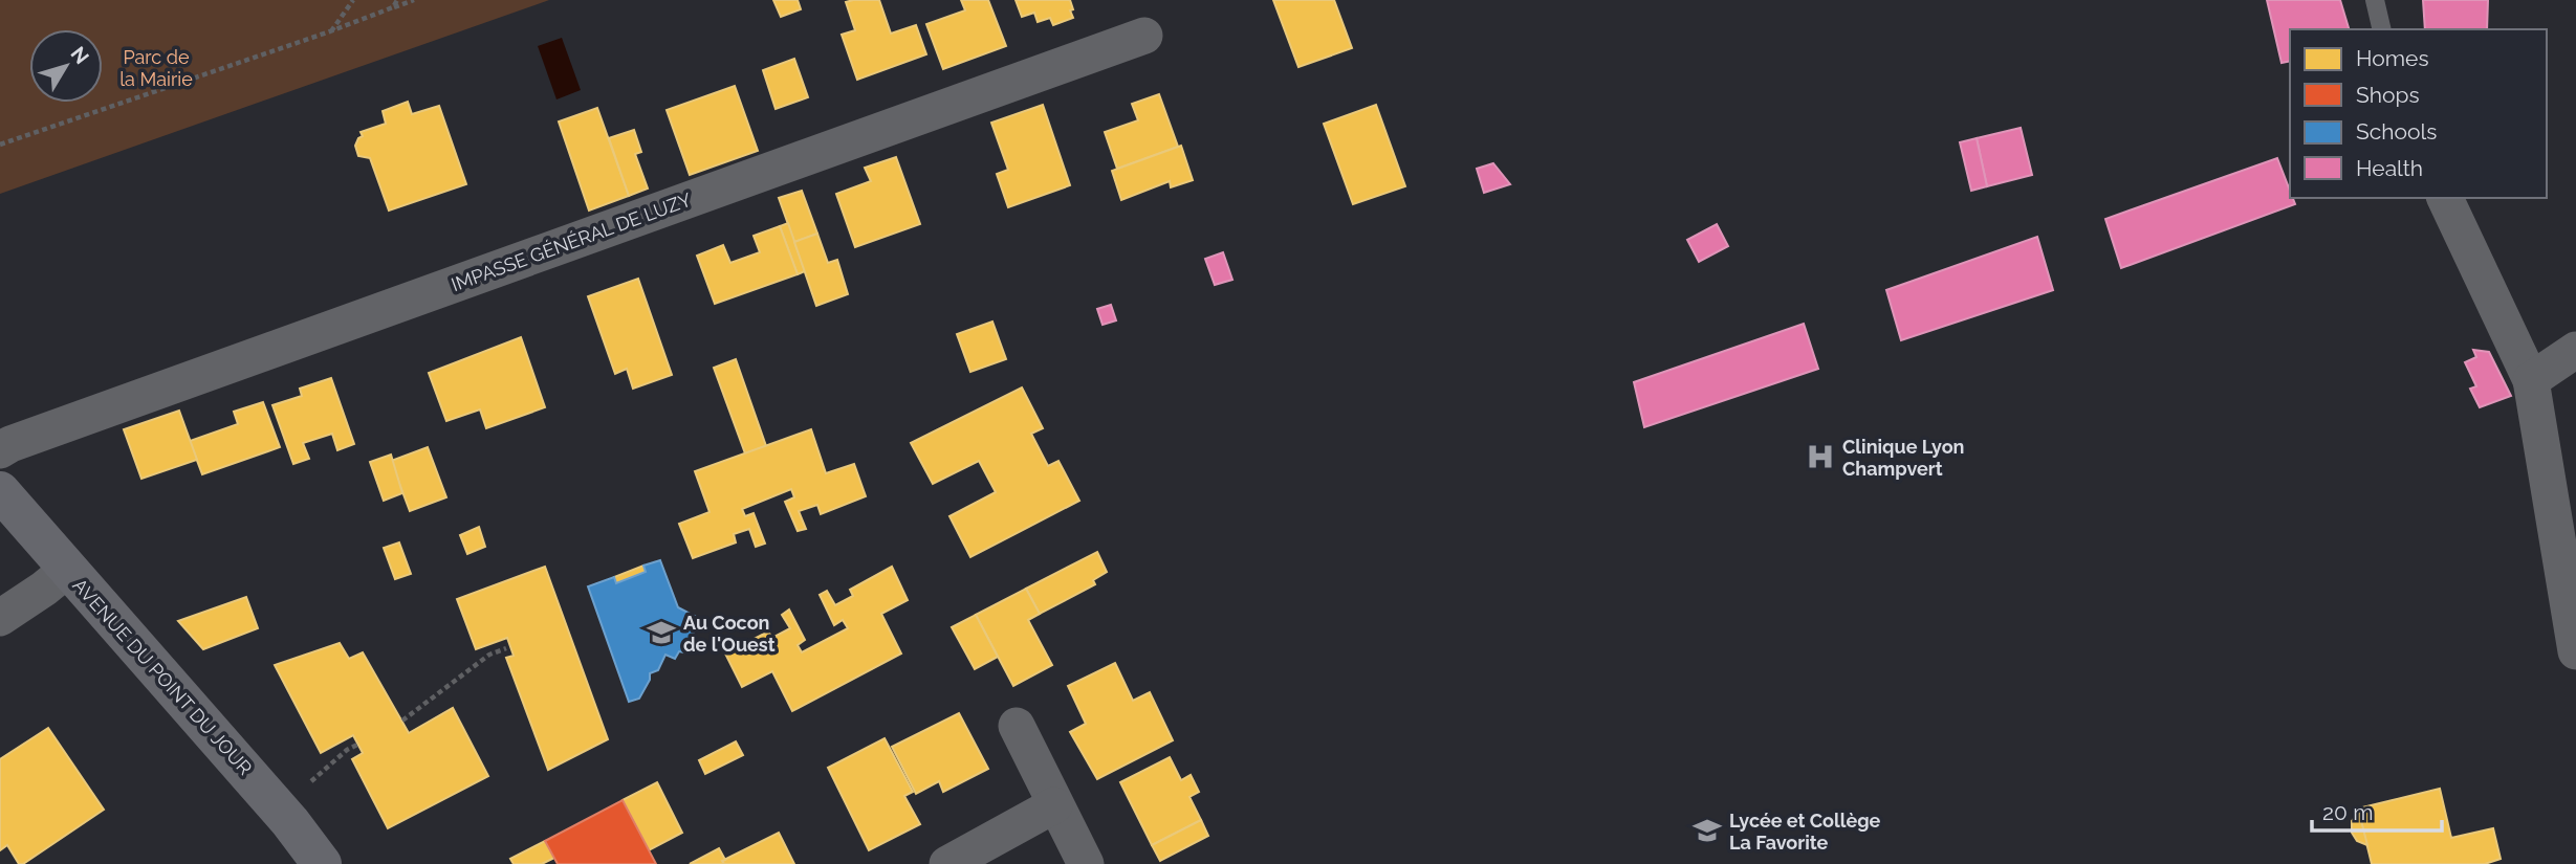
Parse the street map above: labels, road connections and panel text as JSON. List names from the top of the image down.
{
  "streets": {
    "main road": ["AVENUE DU POINT DU JOUR"],
    "street": ["IMPASSE GÉNÉRAL DE LUZY"]
  },
  "parks": ["Parc de la Mairie"],
  "places": {
    "hospital": ["Clinique Lyon Champvert"],
    "school or university": ["Au Cocon de l'Ouest", "Lycée et Collège La Favorite"]
  },
  "legend": [
    "Homes",
    "Shops",
    "Schools",
    "Health"
  ],
  "scale_bar": "20 m",
  "north": "top right"
}
